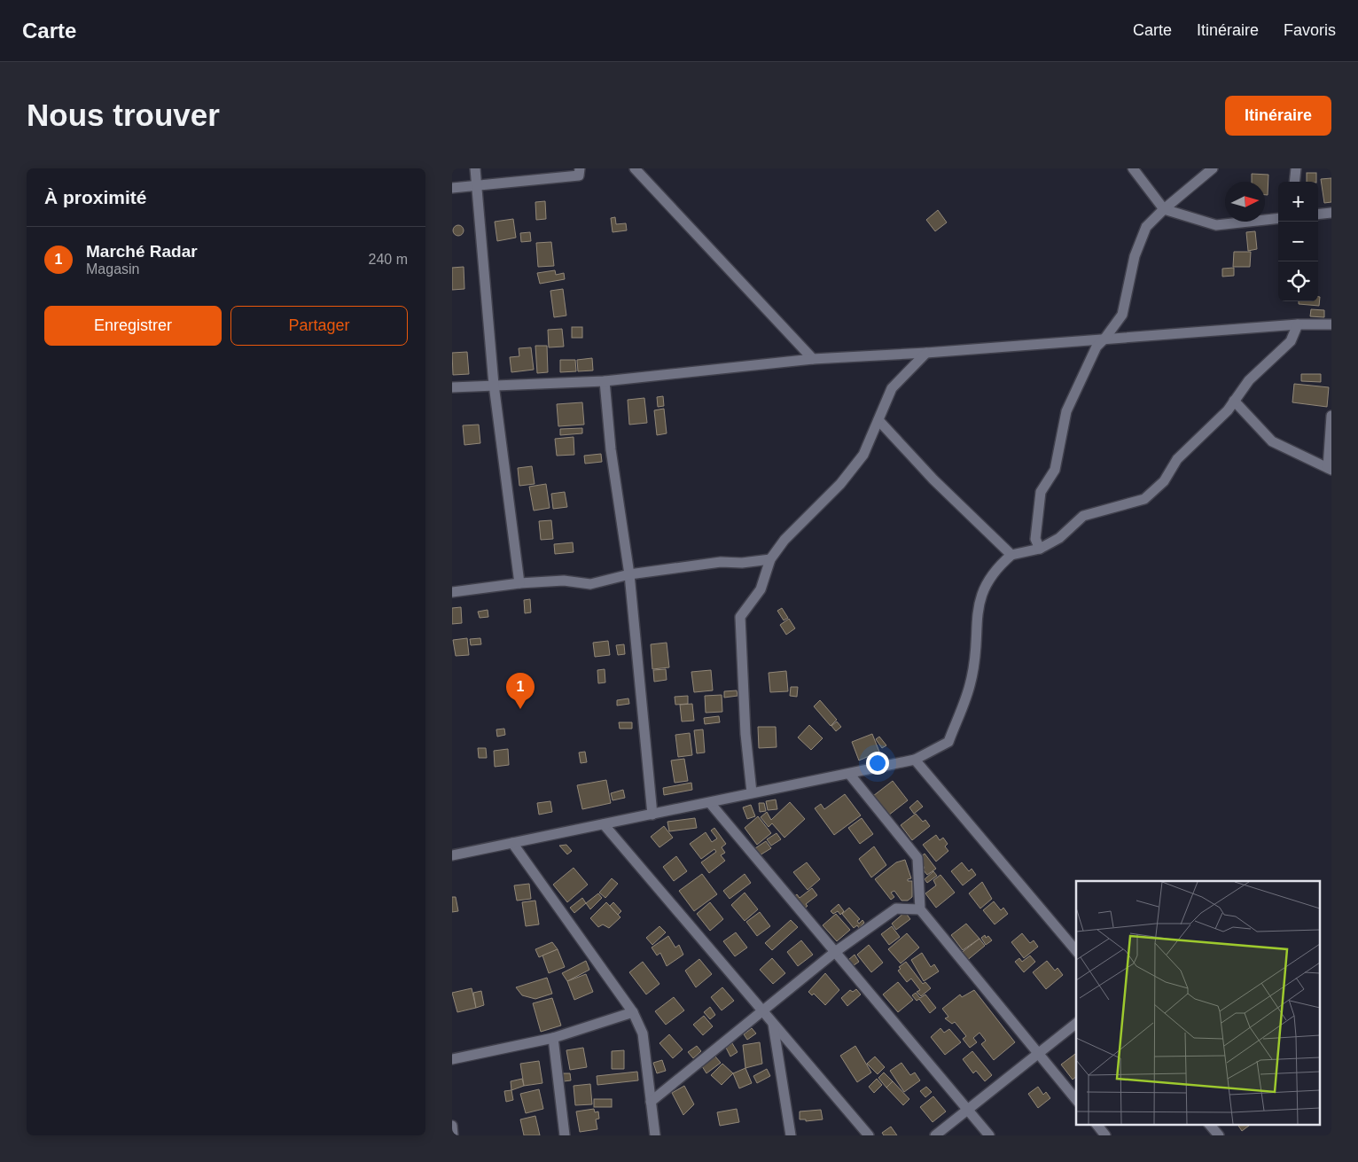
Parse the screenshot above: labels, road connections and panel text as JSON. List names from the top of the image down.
{
  "north": "right",
  "page": {
    "header": "Carte",
    "nav": ["Carte", "Itinéraire", "Favoris"],
    "buttons": [
      "Itinéraire",
      ["Enregistrer", "Partager"]
    ],
    "title": "Nous trouver",
    "heading": "À proximité",
    "map_buttons": ["+", "−"],
    "list": [
      {
        "mark": "1",
        "name": "Marché Radar",
        "note": "Magasin",
        "value": "240 m"
      }
    ],
    "pins": "1"
  }
}
